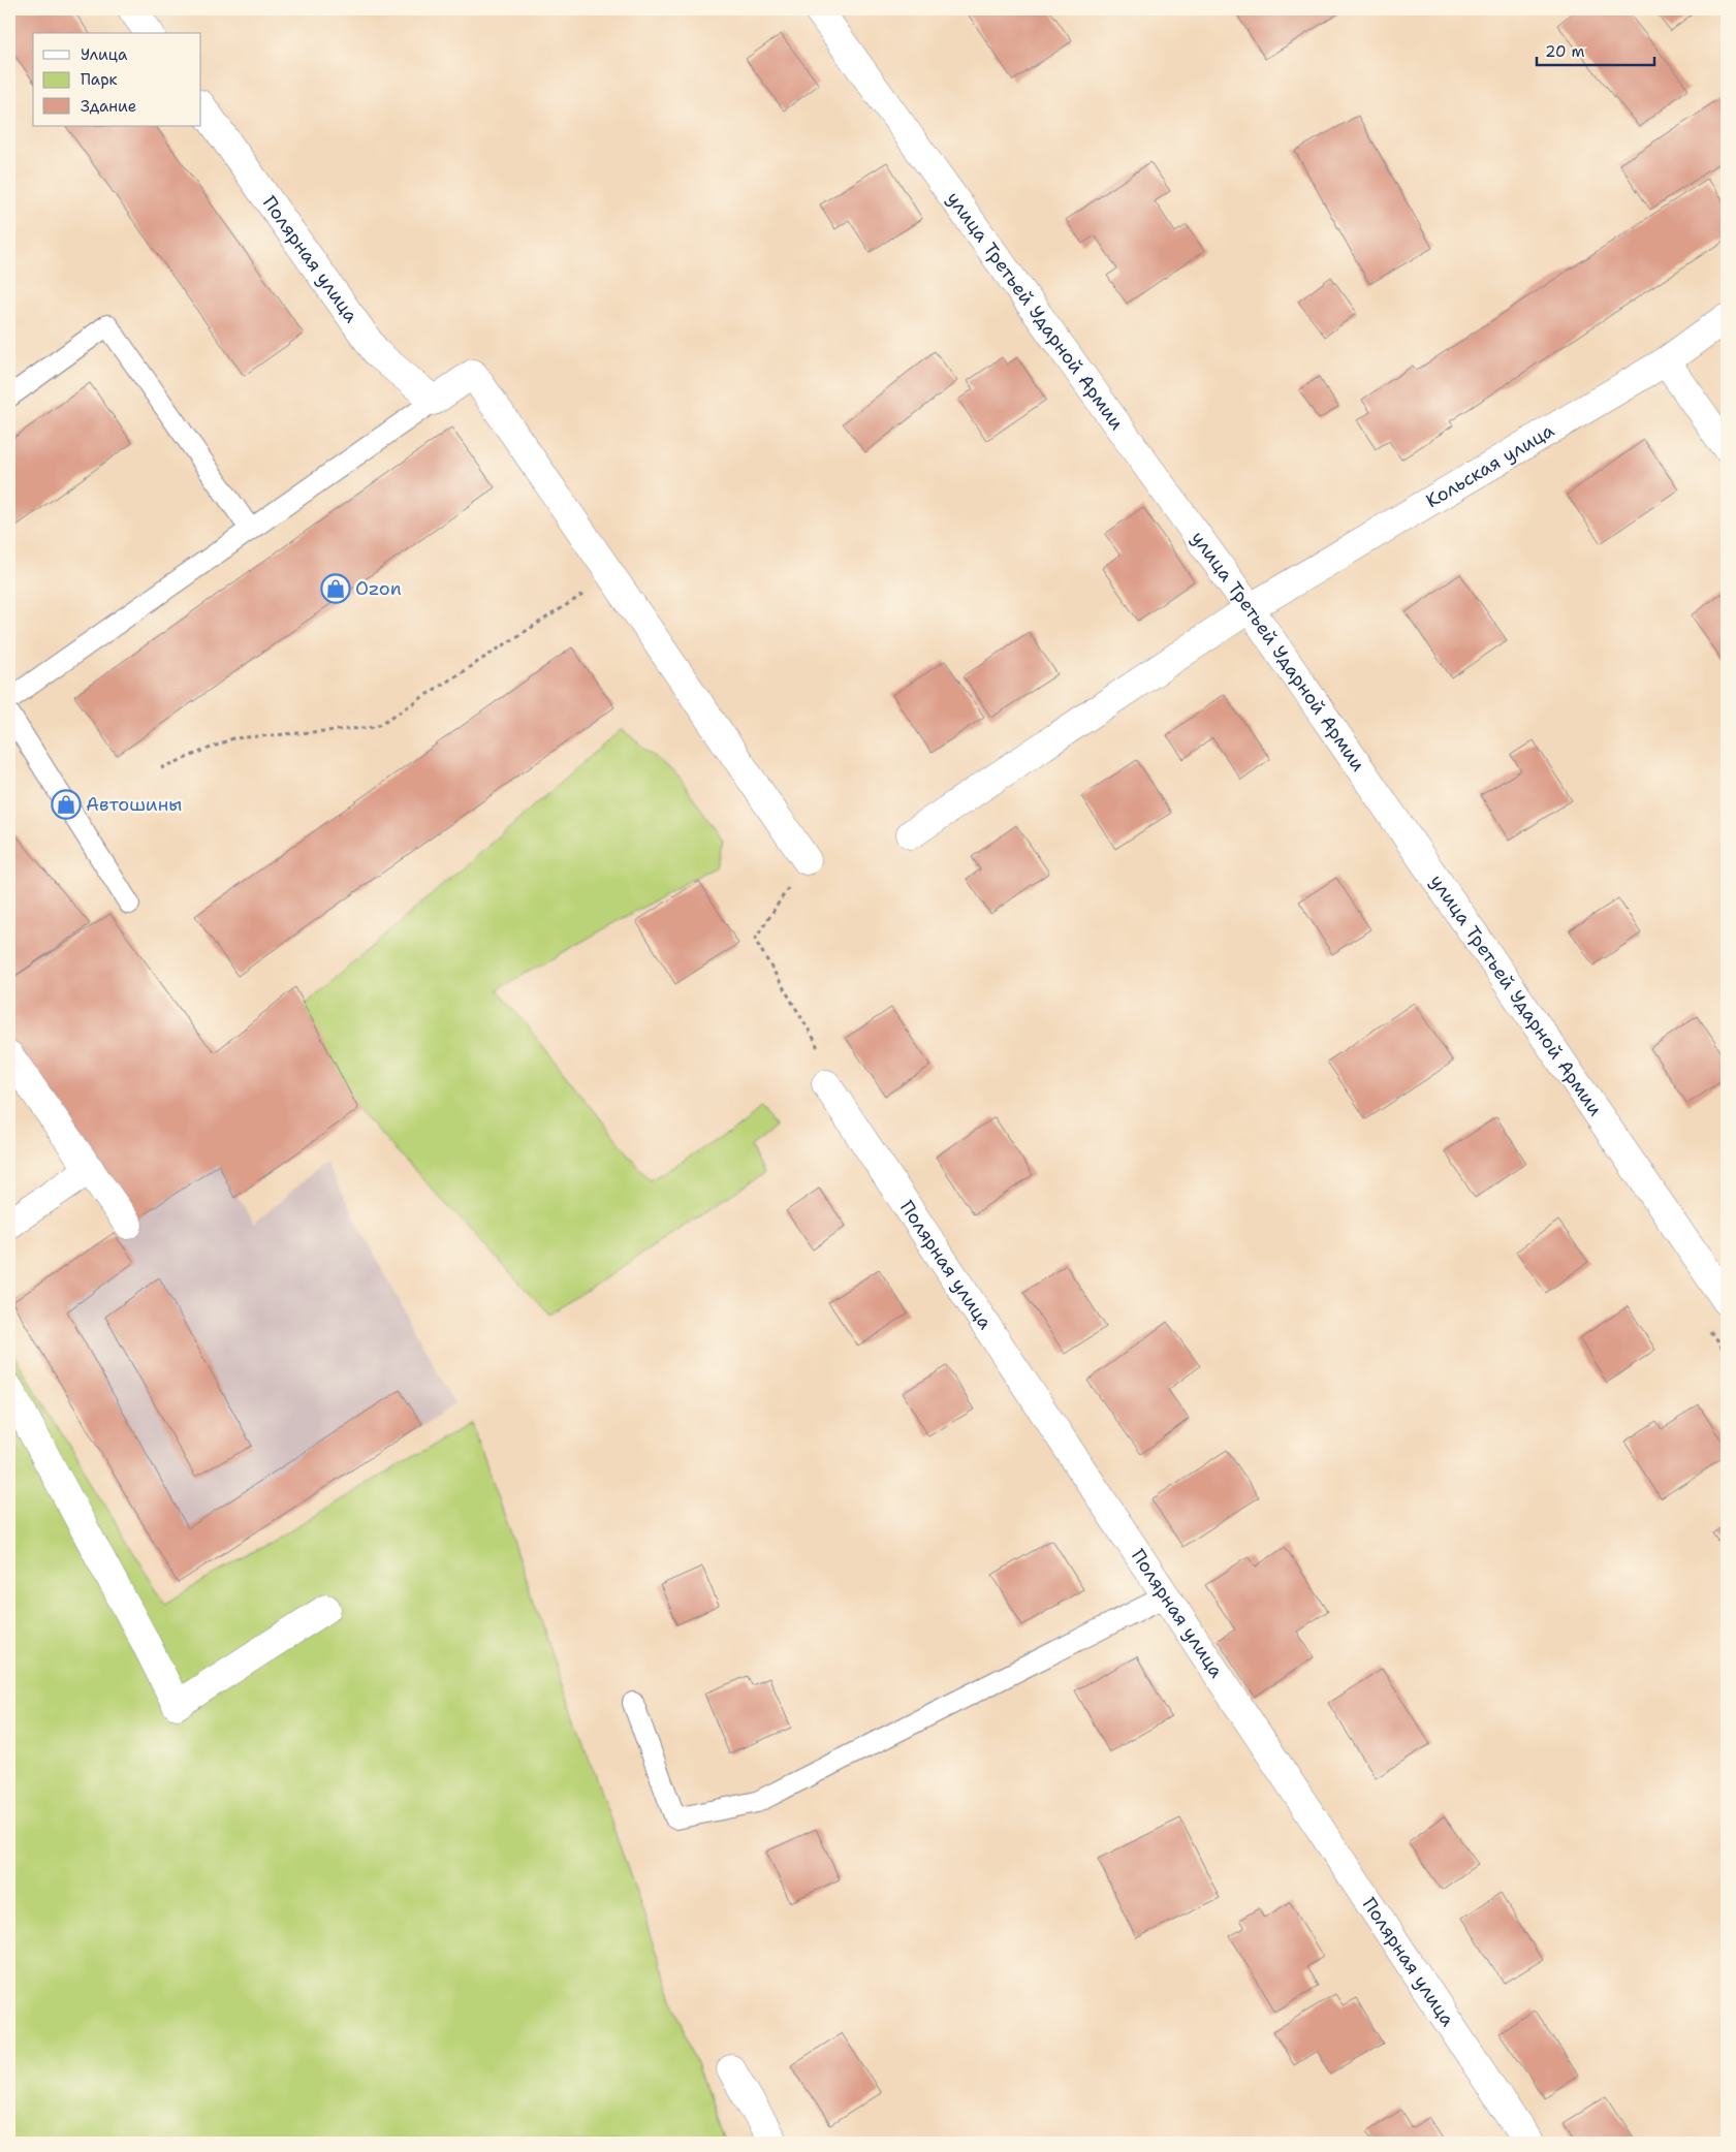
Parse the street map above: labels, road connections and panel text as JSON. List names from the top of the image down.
{
  "streets": {
    "street": ["Полярная улица", "улица Третьей Ударной Армии", "Кольская улица"]
  },
  "crossings": [
    ["улица Третьей Ударной Армии", "Кольская улица"]
  ],
  "places": {
    "shop": ["Ozon", "Автошины"]
  },
  "legend": ["Улица", "Парк", "Здание"],
  "scale_bar": "20 m"
}
